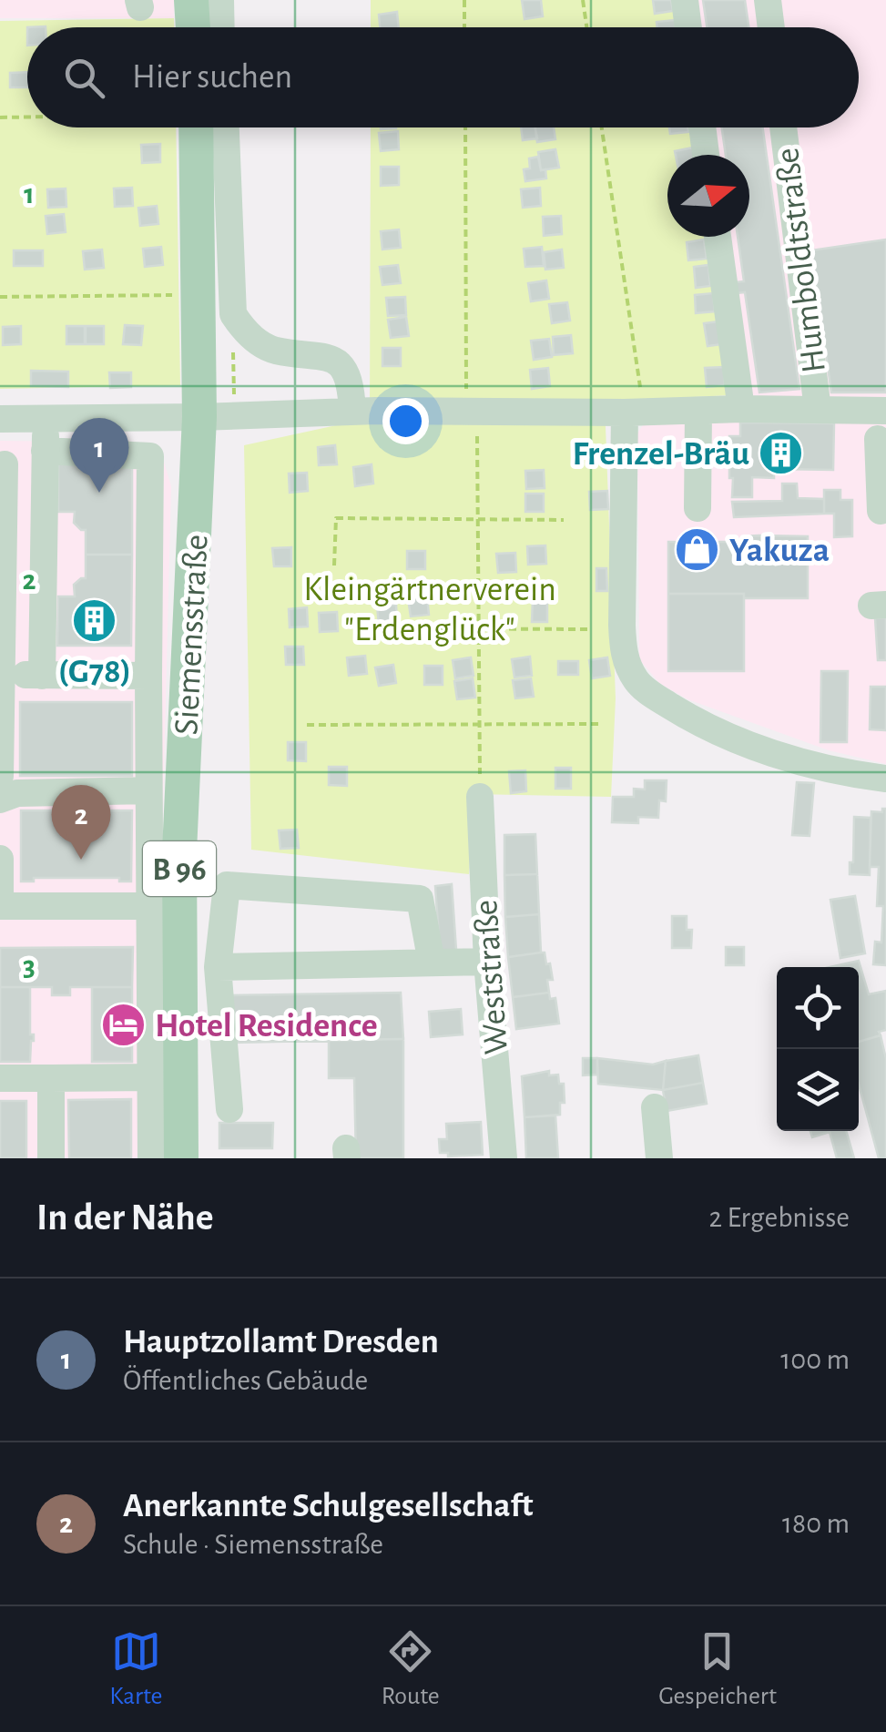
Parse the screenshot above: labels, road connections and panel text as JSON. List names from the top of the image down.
{
  "streets": {
    "main road": ["Siemensstraße", "B 96"],
    "street": ["Humboldtstraße", "Weststraße"]
  },
  "crossings": [
    ["Humboldtstraße", "Siemensstraße"]
  ],
  "parks": ["Kleingärtnerverein \"Erdenglück\""],
  "places": {
    "building": ["Frenzel-Bräu", "(G78)"],
    "shop": ["Yakuza"],
    "hotel": ["Hotel Residence"]
  },
  "north": "right",
  "page": {
    "search": "Hier suchen",
    "pins": ["1", "2"],
    "heading": ["In der Nähe", "2 Ergebnisse"],
    "list": [
      {
        "mark": "1",
        "name": "Hauptzollamt Dresden",
        "note": "Öffentliches Gebäude",
        "value": "100 m"
      },
      {
        "mark": "2",
        "name": "Anerkannte Schulgesellschaft",
        "note": "Schule · Siemensstraße",
        "value": "180 m"
      }
    ],
    "nav": ["Karte", "Route", "Gespeichert"]
  },
  "grid": {
    "rows": ["1", "2", "3"]
  }
}
